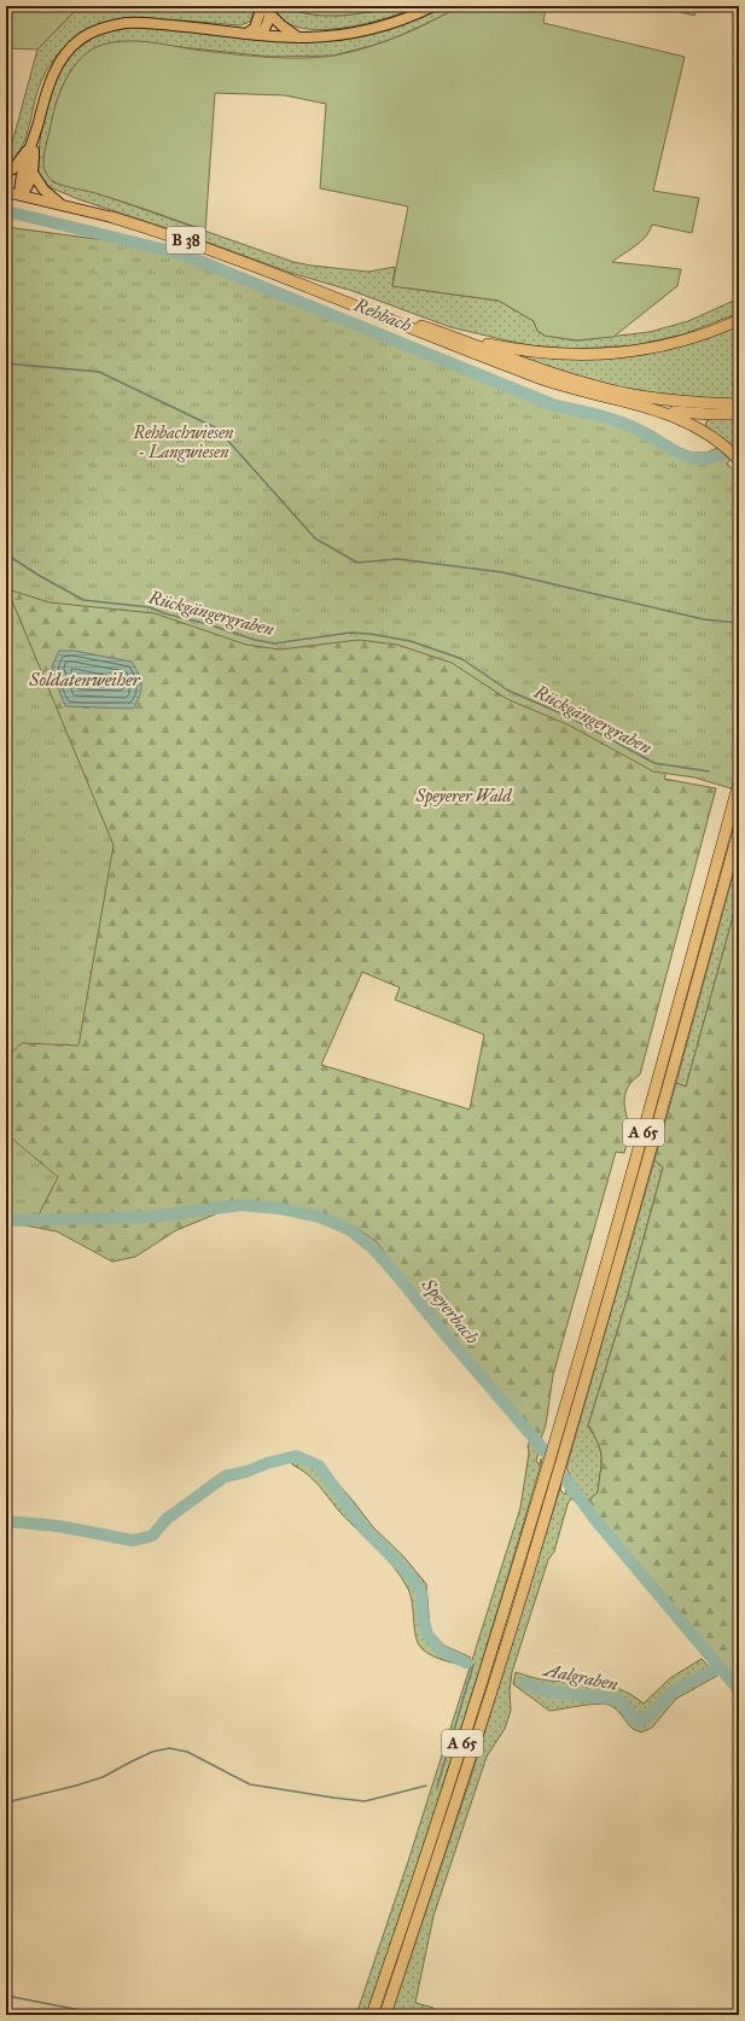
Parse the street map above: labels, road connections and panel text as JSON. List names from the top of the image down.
{
  "streets": {
    "highway": ["B 38", "A 65"]
  },
  "water": [
    "Rehbach",
    "Rückgängergraben",
    "Soldatenweiher",
    "Speyerbach",
    "Aalgraben"
  ],
  "parks": ["Rehbachwiesen - Langwiesen", "Speyerer Wald"]
}
